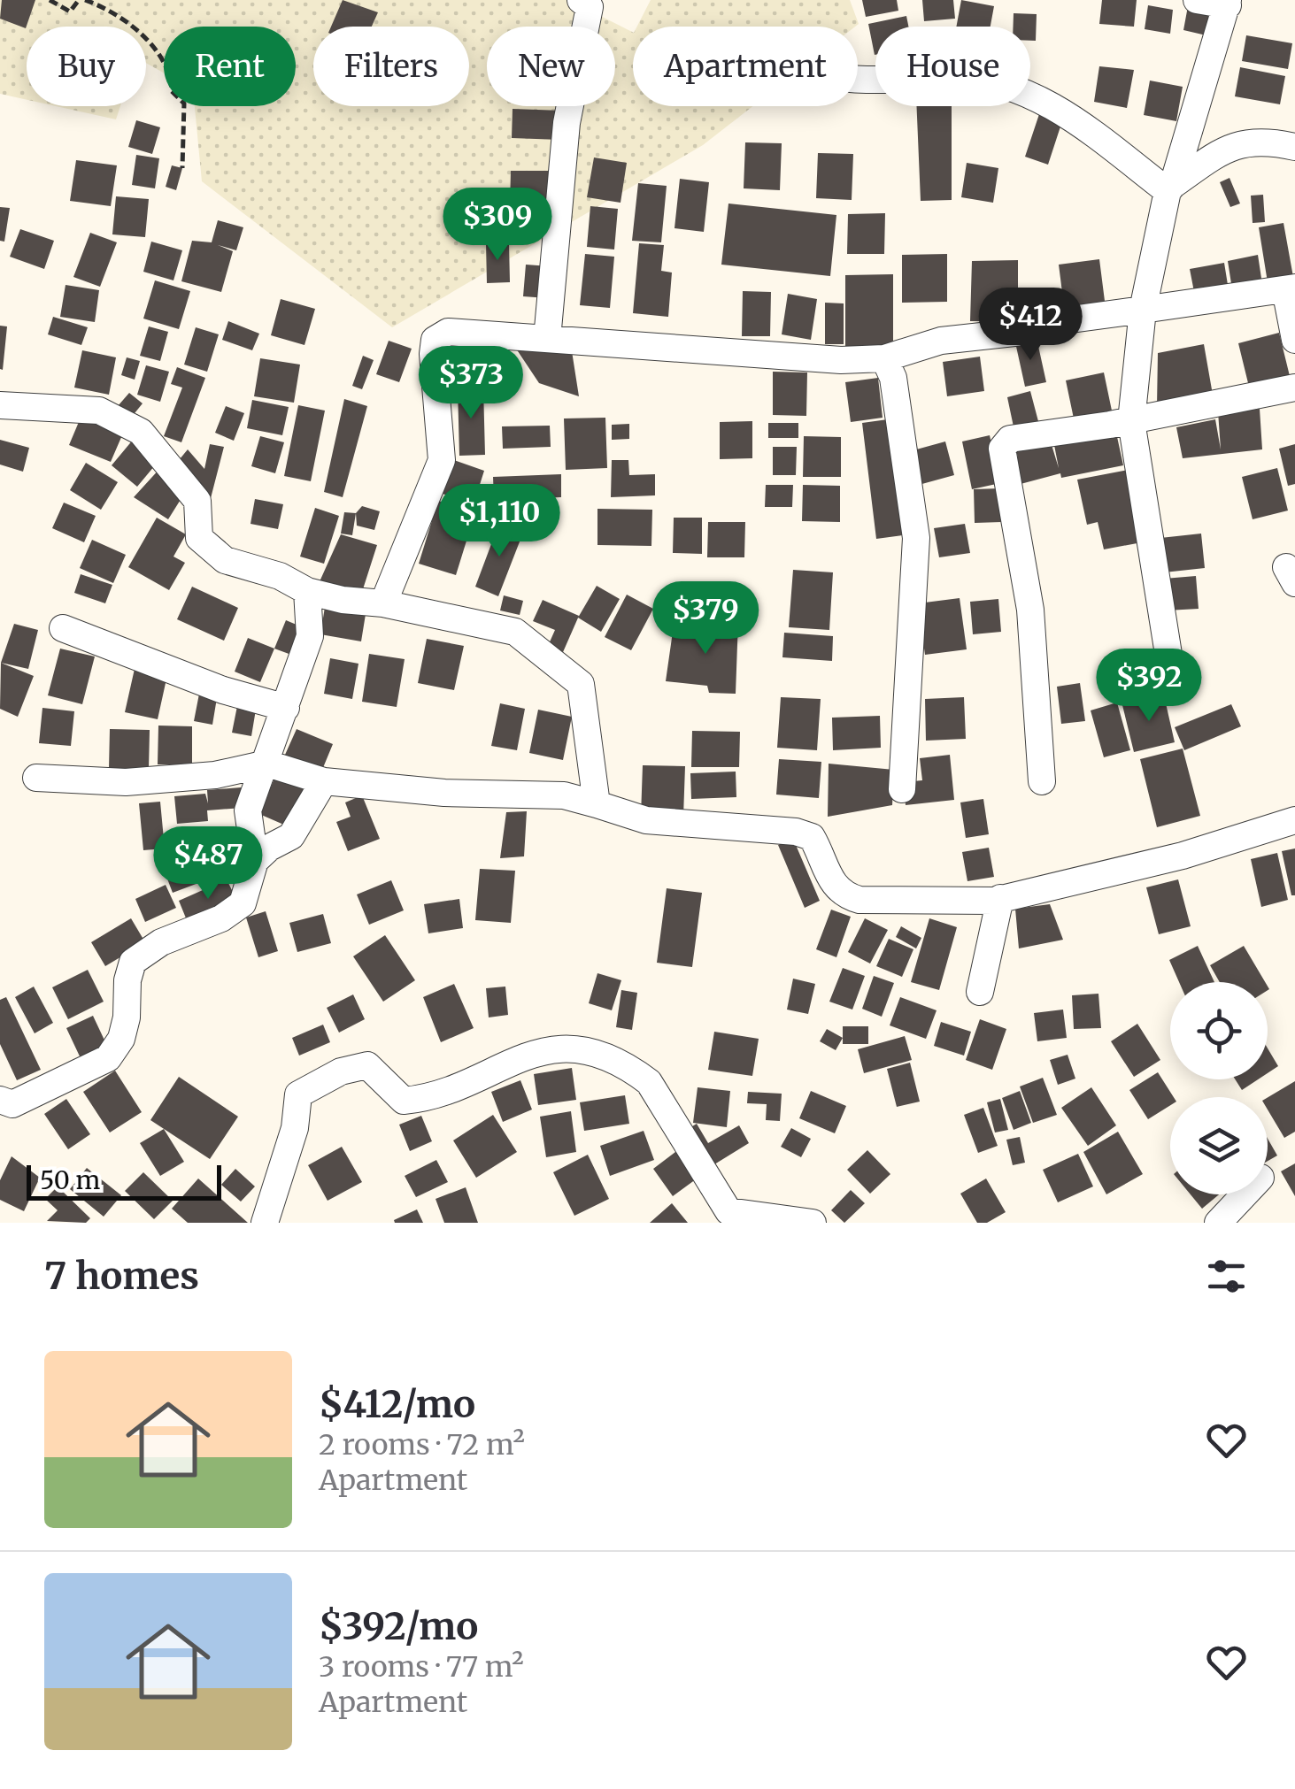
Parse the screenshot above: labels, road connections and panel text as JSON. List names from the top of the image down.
{
  "scale_bar": "50 m",
  "page": {
    "chip": [
      "Buy",
      "Rent",
      "Filters",
      "New",
      "Apartment",
      "House"
    ],
    "price": [
      "$309",
      "$412",
      "$373",
      "$1,110",
      "$379",
      "$392",
      "$487"
    ],
    "scale": "50 m",
    "heading": "7 homes",
    "list": [
      {
        "name": "$412/mo",
        "note": "2 rooms · 72 m² · Apartment"
      },
      {
        "name": "$392/mo",
        "note": "3 rooms · 77 m² · Apartment"
      }
    ]
  }
}
